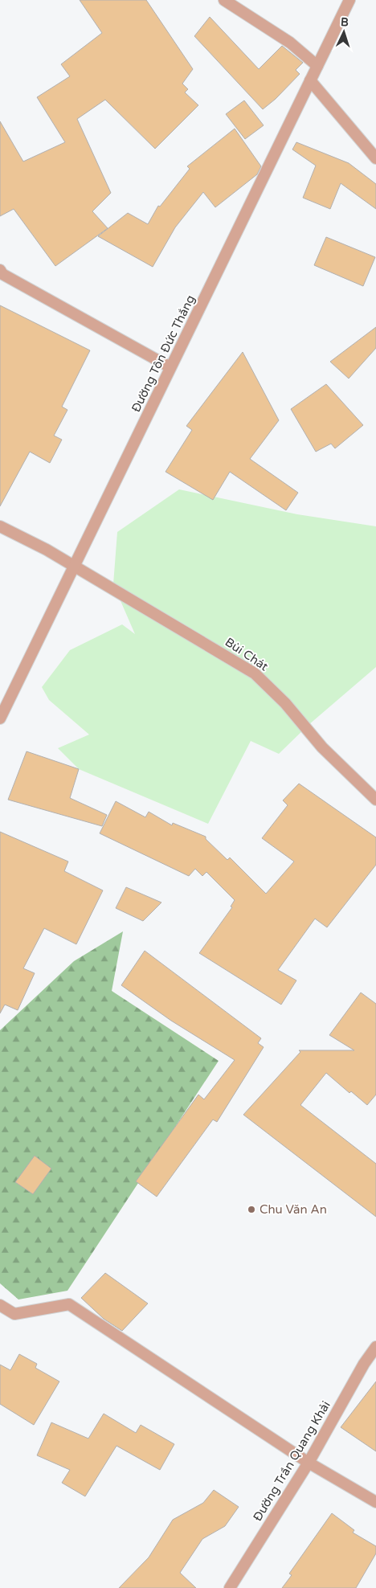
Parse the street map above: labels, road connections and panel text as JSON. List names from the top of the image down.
{
  "streets": {
    "street": ["Đường Tôn Đức Thắng", "Bùi Chát", "Đường Trần Quang Khải"]
  },
  "crossings": [
    ["Đường Tôn Đức Thắng", "Bùi Chát"]
  ],
  "places": ["Chu Văn An"],
  "north": "top"
}
